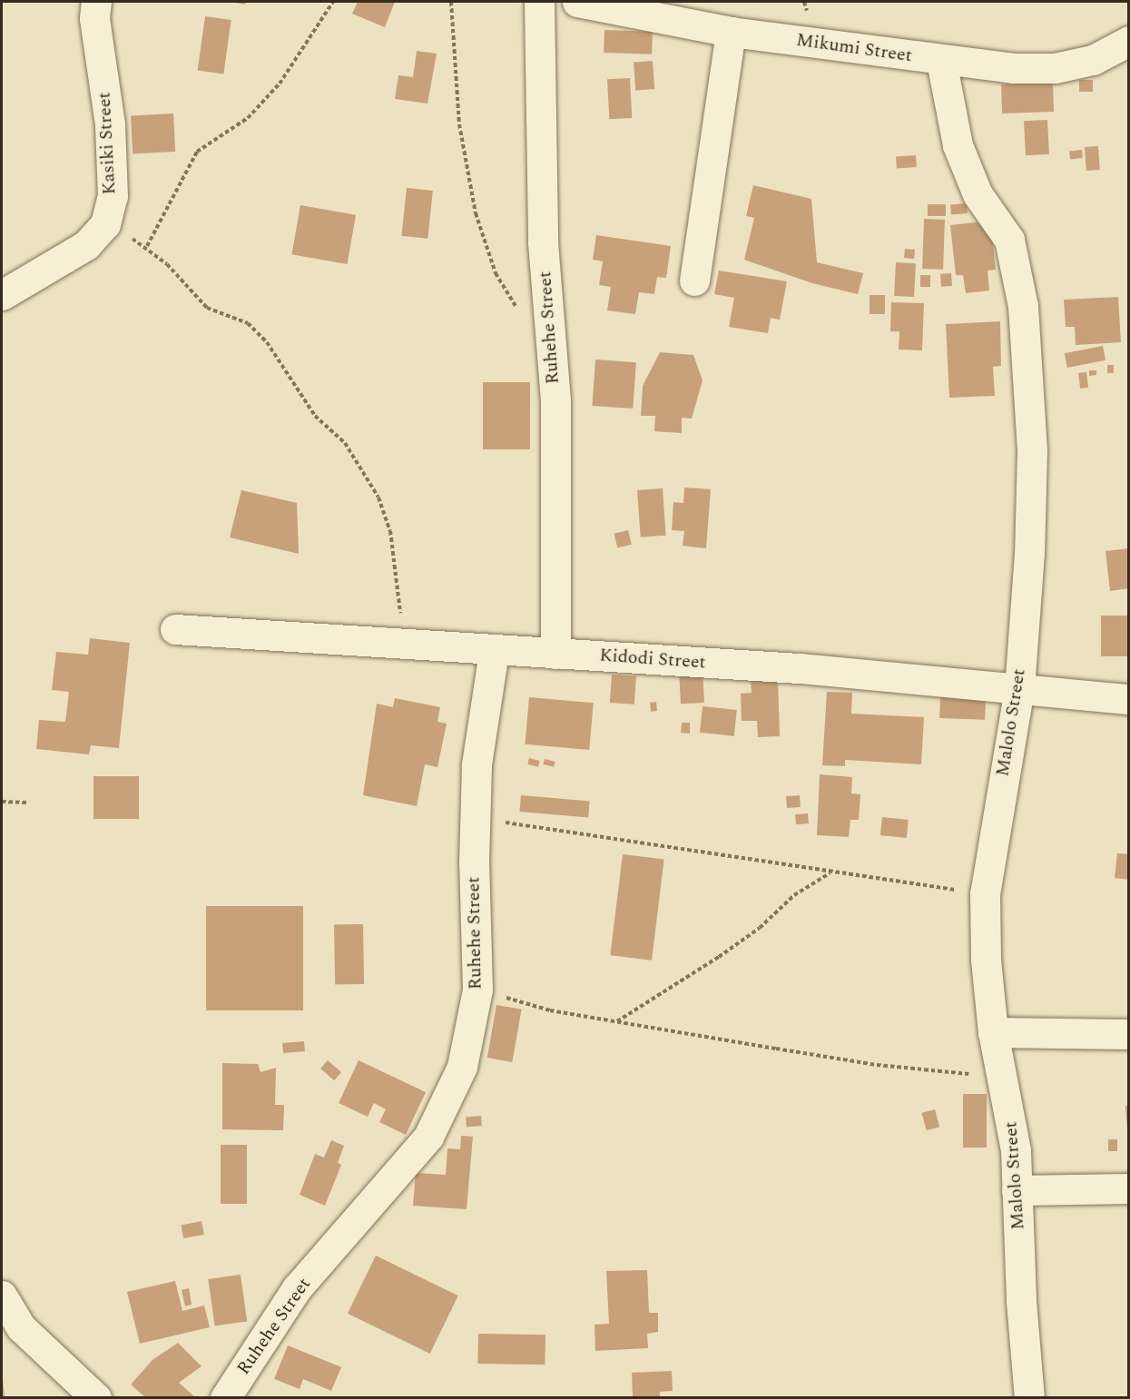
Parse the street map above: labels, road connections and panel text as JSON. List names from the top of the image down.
{
  "streets": {
    "street": [
      "Mikumi Street",
      "Kasiki Street",
      "Ruhehe Street",
      "Kidodi Street",
      "Malolo Street"
    ]
  },
  "crossings": [
    ["Mikumi Street", "Malolo Street"],
    ["Ruhehe Street", "Kidodi Street"],
    ["Kidodi Street", "Malolo Street"]
  ]
}
